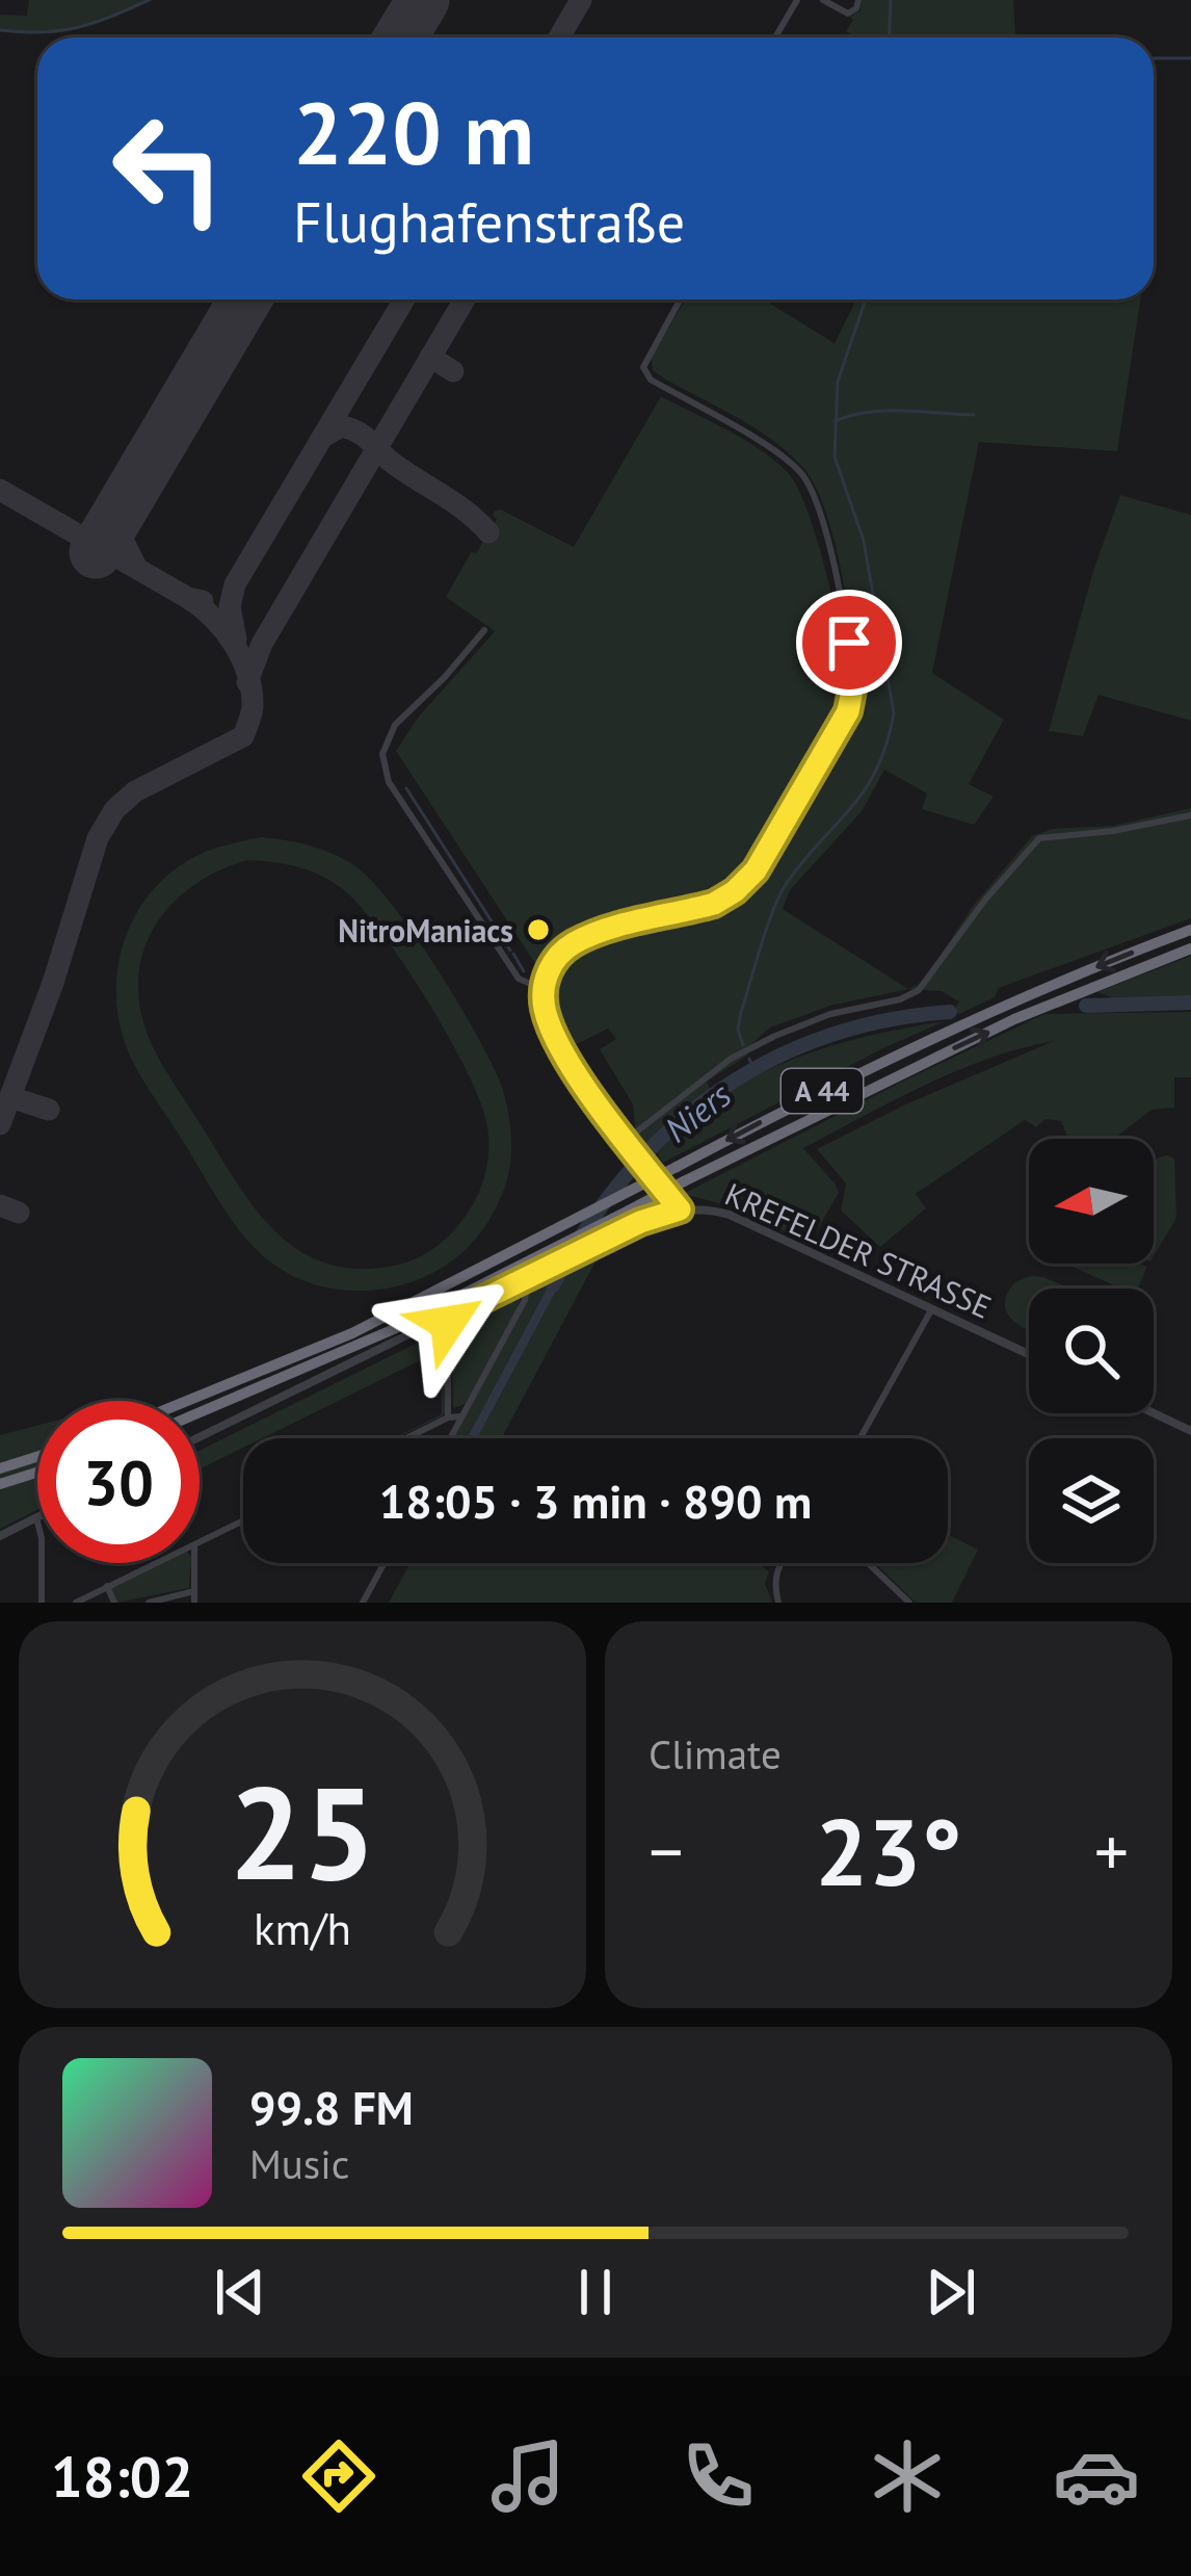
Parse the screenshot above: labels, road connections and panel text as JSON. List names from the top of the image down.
{
  "streets": {
    "highway": ["A 44"],
    "street": ["KREFELDER STRASSE"]
  },
  "water": ["Niers"],
  "places": ["NitroManiacs"],
  "north": "left",
  "page": {
    "turn": ["220 m", "Flughafenstraße"],
    "limit": "30",
    "trip": "18:05 · 3 min · 890 m",
    "tile": "Climate",
    "heat": ["−", "23°", "+"],
    "song": ["99.8 FM", "Music"],
    "tabs": "18:02",
    "gauge": ["25", "km/h"]
  }
}
